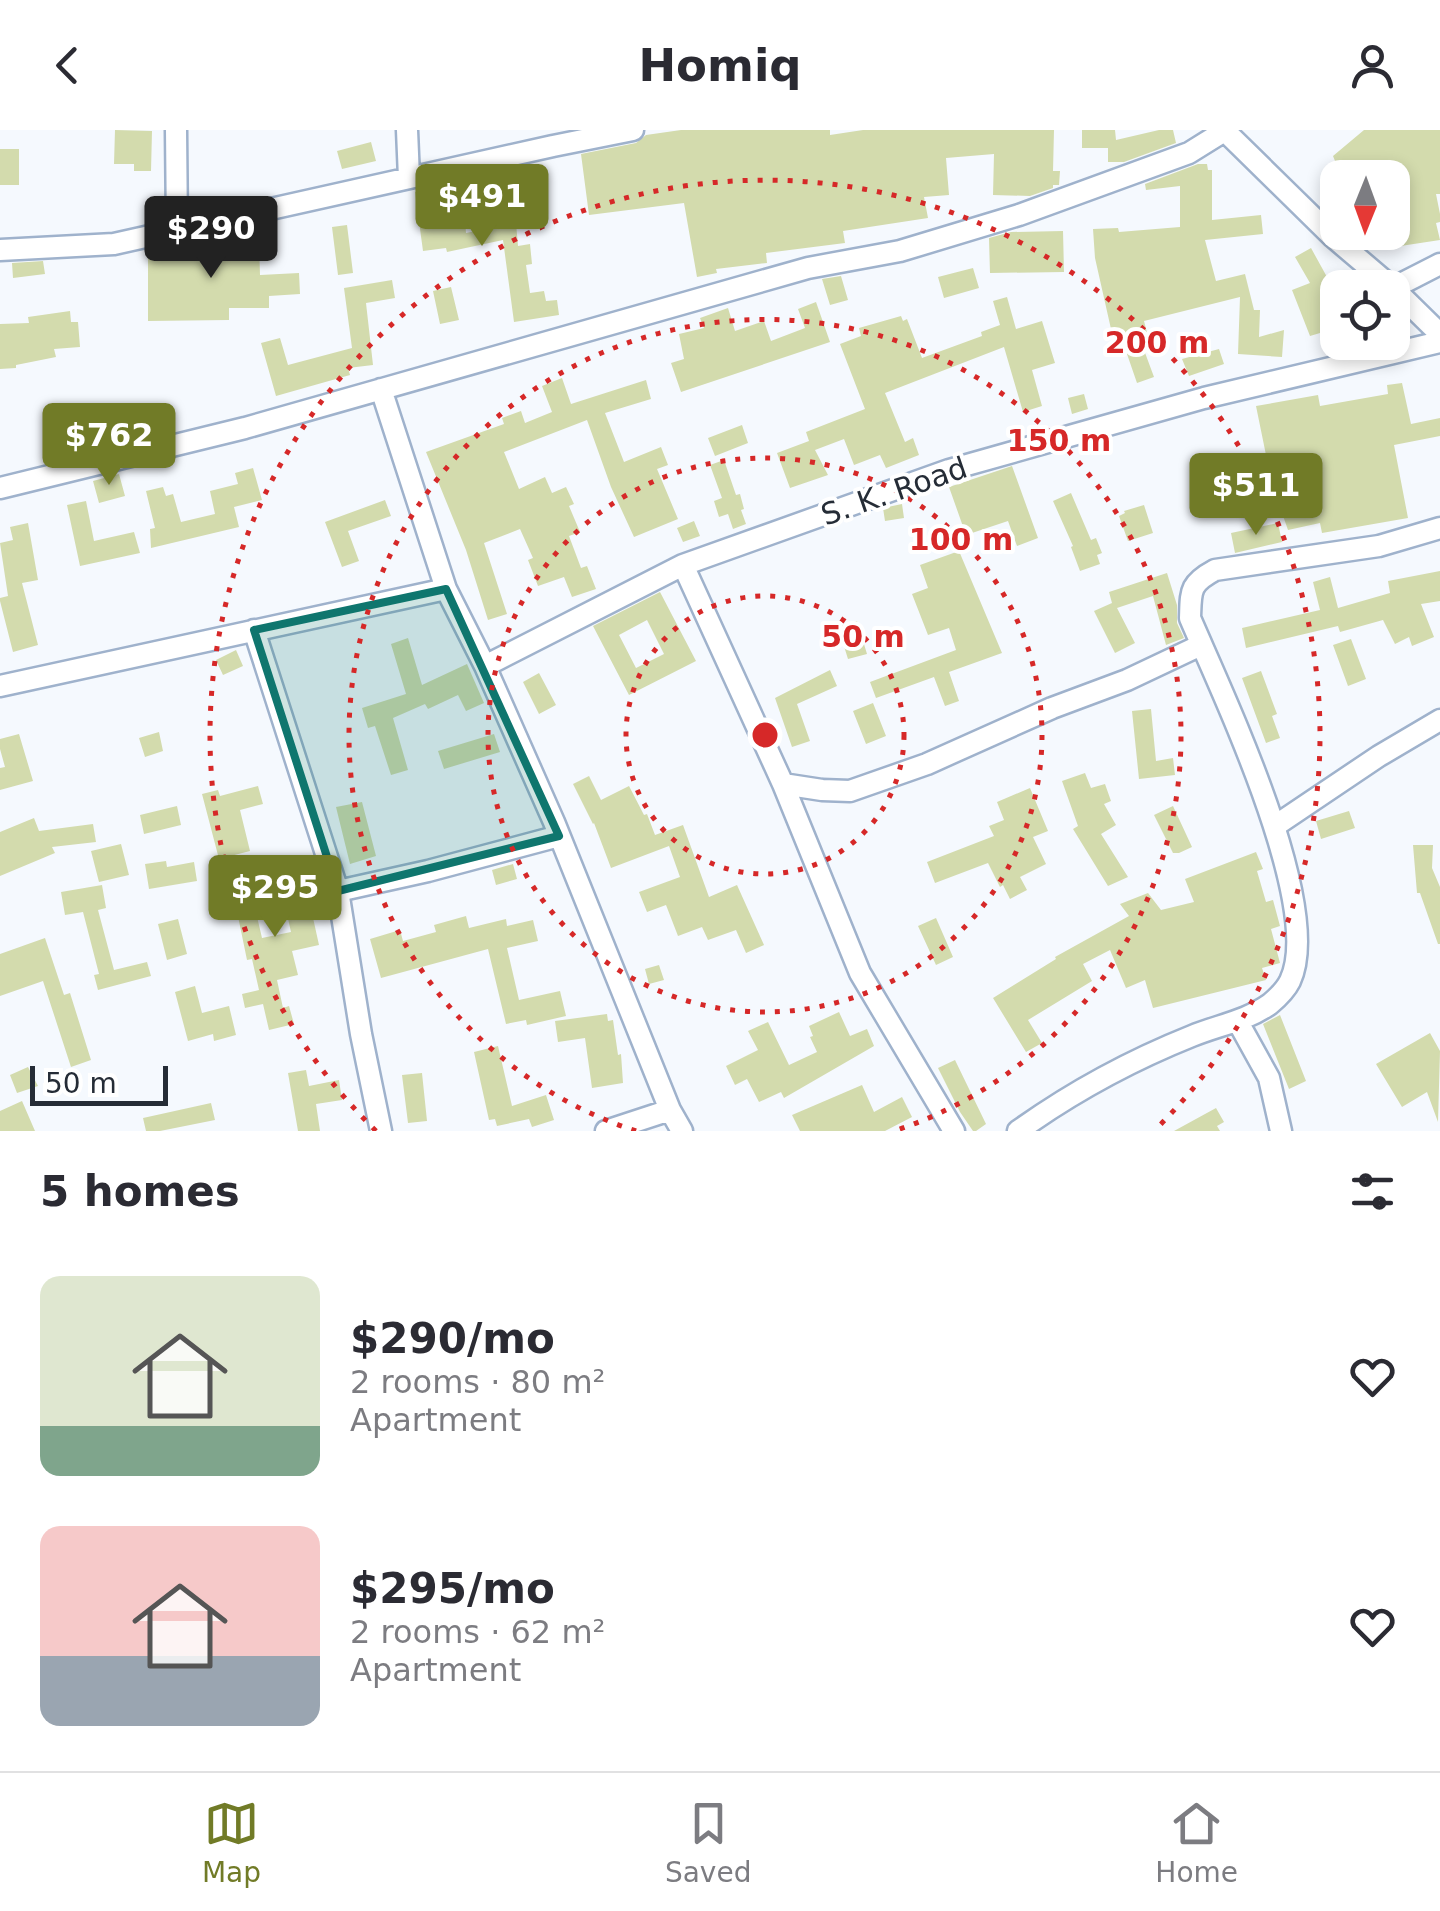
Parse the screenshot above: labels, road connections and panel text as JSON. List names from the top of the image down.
{
  "streets": {
    "street": ["S. K. Road"]
  },
  "scale_bar": "50 m",
  "north": "bottom",
  "page": {
    "header": "Homiq",
    "price": [
      "$491",
      "$290",
      "$762",
      "$511",
      "$295"
    ],
    "scale": "50 m",
    "heading": "5 homes",
    "list": [
      {
        "name": "$290/mo",
        "note": "2 rooms · 80 m² · Apartment"
      },
      {
        "name": "$295/mo",
        "note": "2 rooms · 62 m² · Apartment"
      }
    ],
    "tabs": ["Map", "Saved", "Home"]
  },
  "rings": [
    "200 m",
    "150 m",
    "100 m",
    "50 m"
  ]
}
